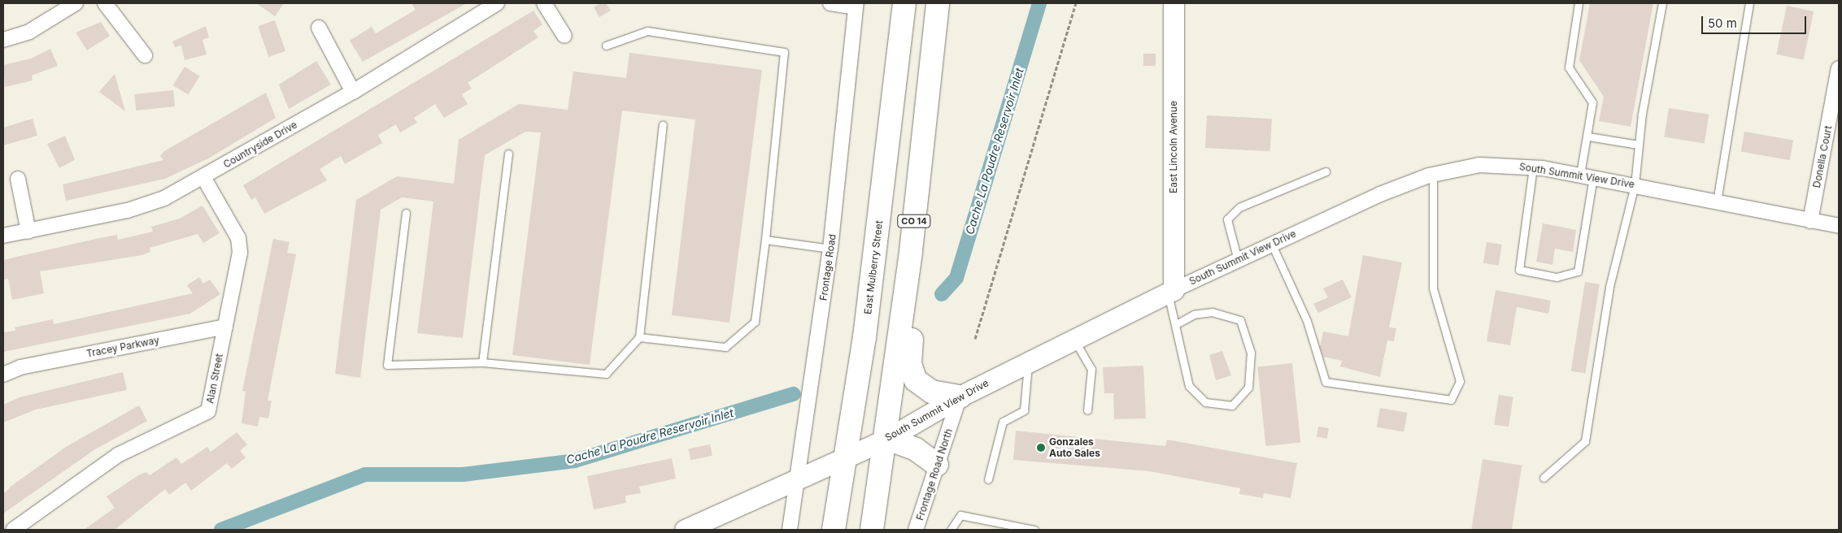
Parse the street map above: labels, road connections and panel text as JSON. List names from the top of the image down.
{
  "streets": {
    "highway": ["CO 14", "East Mulberry Street"],
    "street": [
      "Countryside Drive",
      "East Lincoln Avenue",
      "Donella Court",
      "South Summit View Drive",
      "Frontage Road",
      "Tracey Parkway",
      "Alan Street",
      "Frontage Road North"
    ]
  },
  "crossings": [
    ["Countryside Drive", "Alan Street"],
    ["East Lincoln Avenue", "South Summit View Drive"],
    ["Donella Court", "South Summit View Drive"],
    ["South Summit View Drive", "CO 14"],
    ["South Summit View Drive", "Frontage Road"],
    ["South Summit View Drive", "East Mulberry Street"],
    ["South Summit View Drive", "Frontage Road North"],
    ["Tracey Parkway", "Alan Street"]
  ],
  "water": ["Cache La Poudre Reservoir Inlet"],
  "places": ["Gonzales Auto Sales"],
  "scale_bar": "50 m"
}
